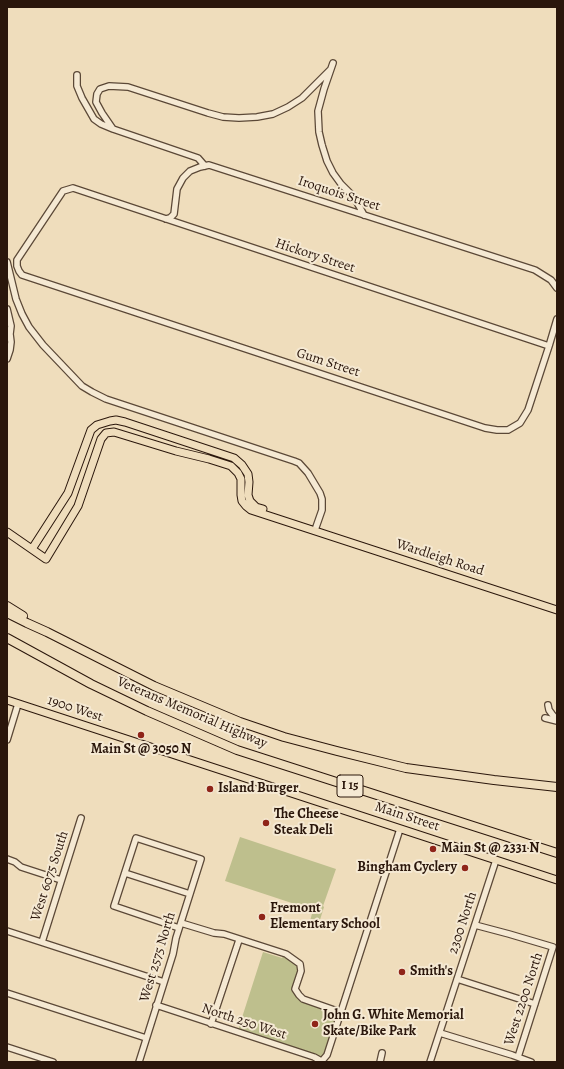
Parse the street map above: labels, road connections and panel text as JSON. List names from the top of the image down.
{
  "streets": {
    "highway": ["Veterans Memorial Highway", "I 15"],
    "main road": ["Wardleigh Road", "1900 West", "Main Street"],
    "street": [
      "Iroquois Street",
      "Hickory Street",
      "Gum Street",
      "West 6075 South",
      "2300 North",
      "West 2575 North",
      "West 2200 North",
      "North 250 West"
    ]
  },
  "crossings": [
    ["Hickory Street", "Gum Street"],
    ["1900 West", "Main Street"],
    ["Main Street", "2300 North"],
    ["2300 North", "West 2200 North"],
    ["West 2575 North", "North 250 West"]
  ],
  "places": [
    "Main St @ 3050 N",
    "Island Burger",
    "The Cheese Steak Deli",
    "Main St @ 2331 N",
    "Bingham Cyclery",
    "Fremont Elementary School",
    "Smith's",
    "John G. White Memorial Skate/Bike Park"
  ]
}
